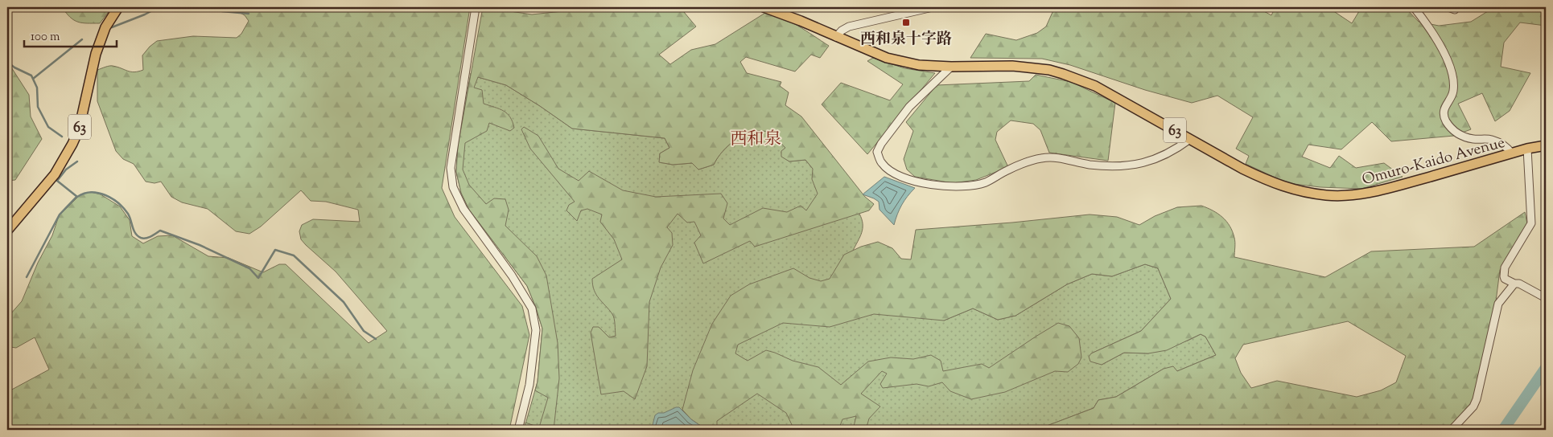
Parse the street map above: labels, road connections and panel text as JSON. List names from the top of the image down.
{
  "streets": {
    "main road": ["63", "Omuro-Kaido Avenue"]
  },
  "districts": ["西和泉"],
  "places": {
    "transit": ["西和泉十字路"]
  },
  "scale_bar": "100 m"
}
